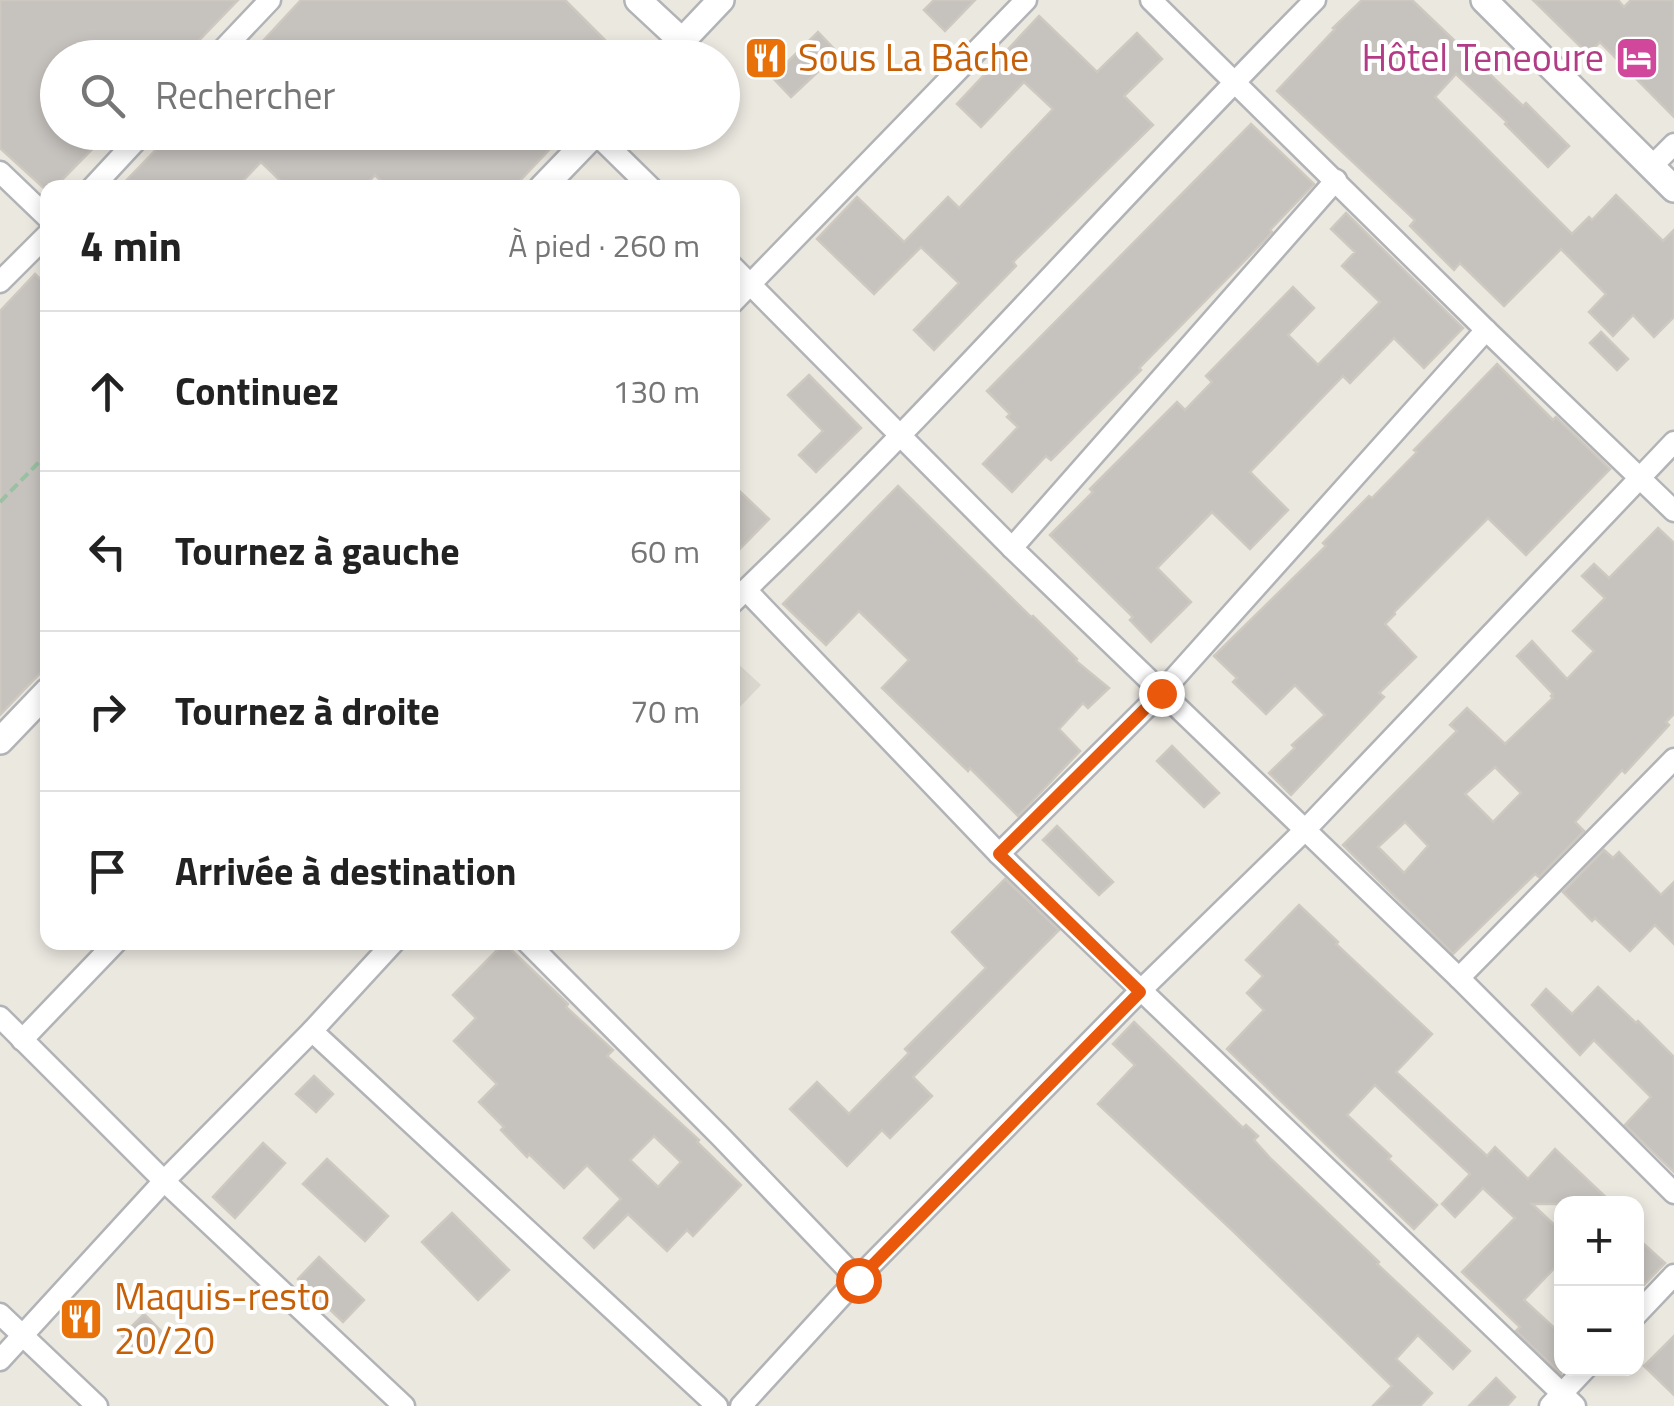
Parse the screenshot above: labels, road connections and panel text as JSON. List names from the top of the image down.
{
  "places": {
    "restaurant": ["Sous La Bâche", "Maquis-resto 20/20"],
    "hotel": ["Hôtel Teneoure"]
  },
  "page": {
    "search": "Rechercher",
    "heading": ["4 min", "À pied · 260 m"],
    "list": [
      ["Continuez", "130 m"],
      ["Tournez à gauche", "60 m"],
      ["Tournez à droite", "70 m"],
      "Arrivée à destination"
    ],
    "map_buttons": ["+", "−"]
  }
}
